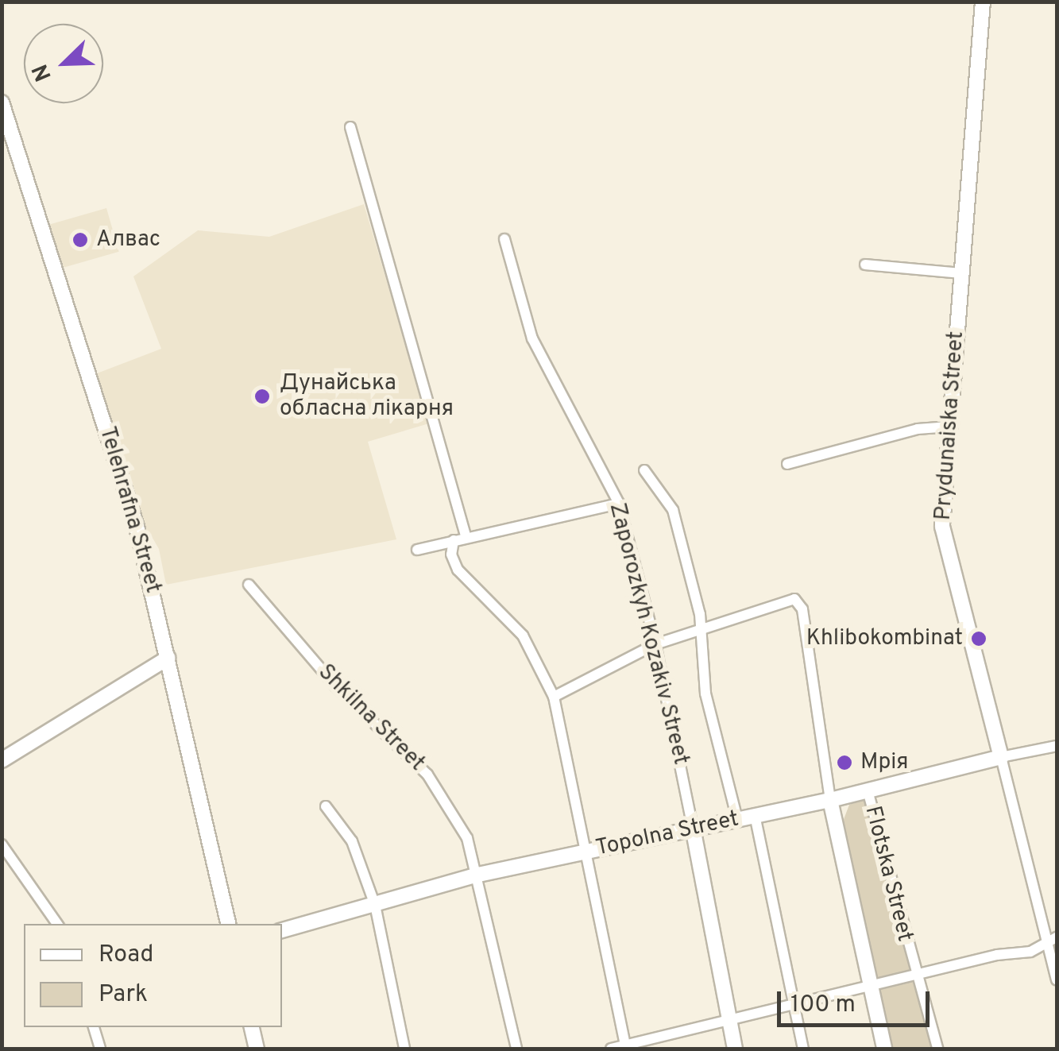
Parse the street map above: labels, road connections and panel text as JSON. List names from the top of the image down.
{
  "streets": {
    "main road": [
      "Prydunaiska Street",
      "Telehrafna Street",
      "Zaporozkyh Kozakiv Street",
      "Topolna Street"
    ],
    "street": ["Shkilna Street", "Flotska Street"]
  },
  "crossings": [
    ["Prydunaiska Street", "Topolna Street"],
    ["Zaporozkyh Kozakiv Street", "Topolna Street"],
    ["Shkilna Street", "Topolna Street"],
    ["Topolna Street", "Flotska Street"]
  ],
  "places": [
    "Алвас",
    "Дунайська обласна лікарня",
    "Khlibokombinat",
    "Мрія"
  ],
  "legend": ["Road", "Park"],
  "scale_bar": "100 m",
  "north": "bottom left"
}
